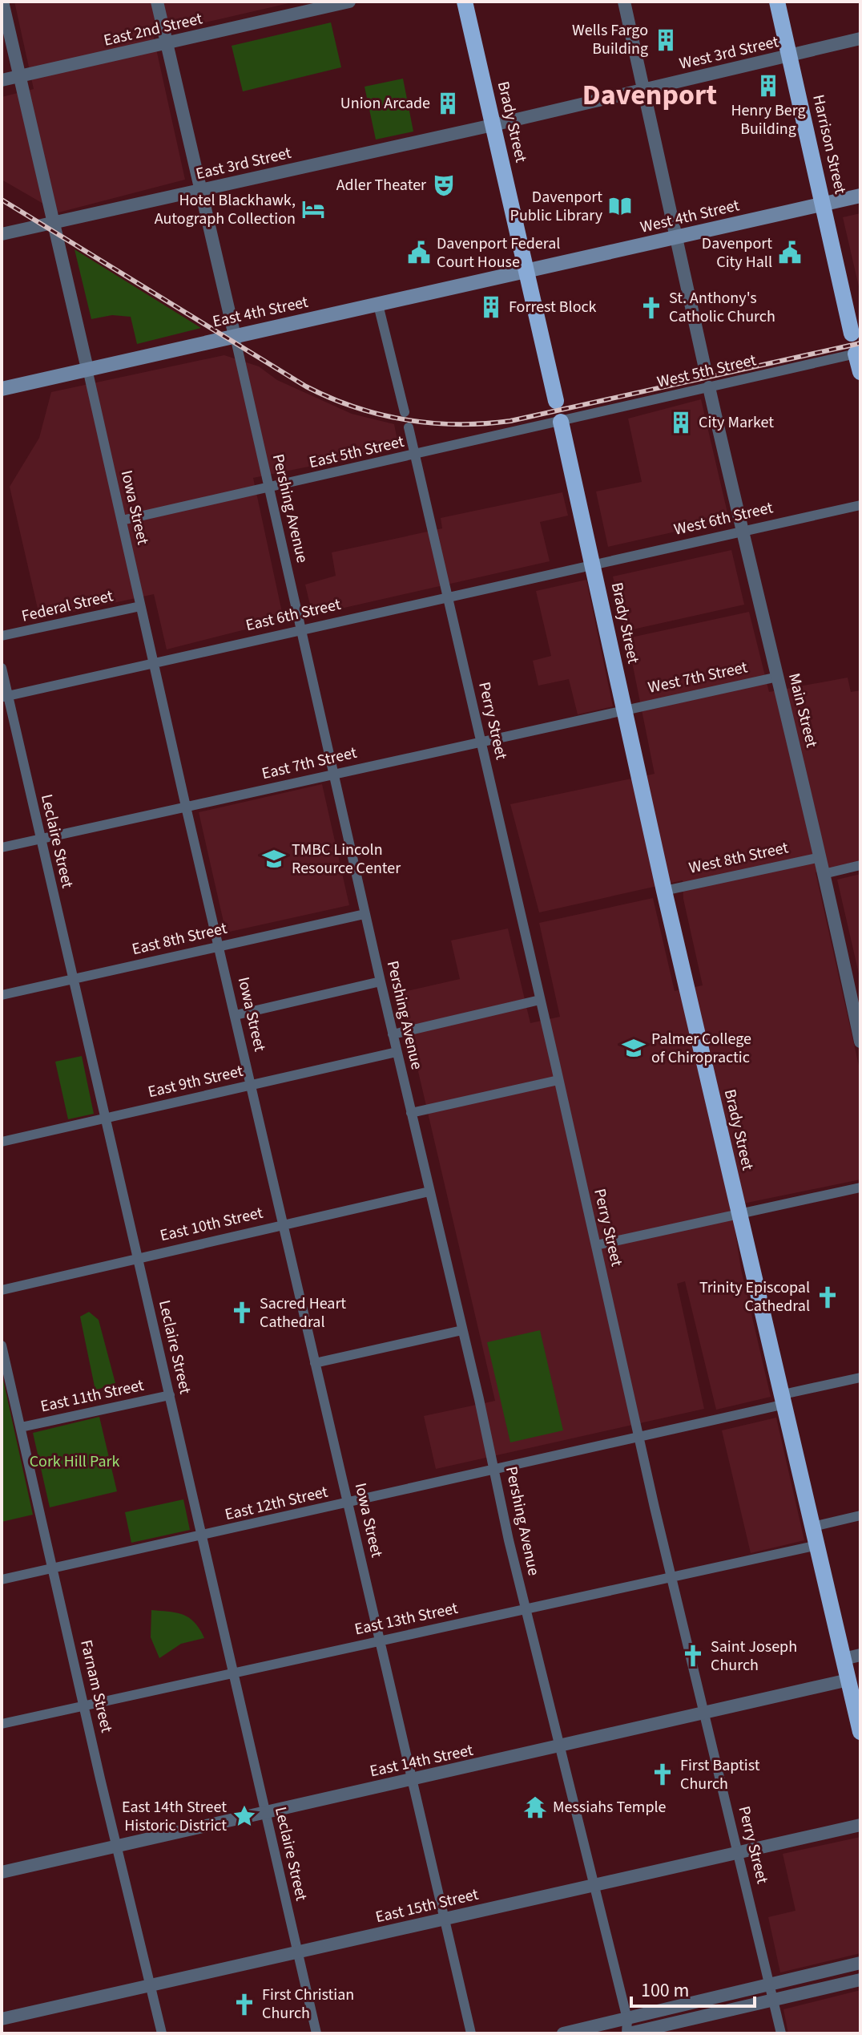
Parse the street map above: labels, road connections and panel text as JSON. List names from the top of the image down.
{
  "streets": {
    "highway": ["Brady Street", "Harrison Street"],
    "main road": ["West 4th Street", "East 4th Street"],
    "street": [
      "East 2nd Street",
      "West 3rd Street",
      "East 3rd Street",
      "West 5th Street",
      "East 5th Street",
      "Iowa Street",
      "Pershing Avenue",
      "West 6th Street",
      "Federal Street",
      "East 6th Street",
      "West 7th Street",
      "Main Street",
      "Perry Street",
      "East 7th Street",
      "Leclaire Street",
      "West 8th Street",
      "East 8th Street",
      "East 9th Street",
      "East 10th Street",
      "East 11th Street",
      "East 12th Street",
      "East 13th Street",
      "Farnam Street",
      "East 14th Street",
      "East 15th Street"
    ]
  },
  "crossings": [
    ["East 2nd Street", "Iowa Street"],
    ["East 2nd Street", "Pershing Avenue"],
    ["West 3rd Street", "Brady Street"],
    ["West 3rd Street", "Harrison Street"],
    ["West 3rd Street", "East 3rd Street"],
    ["Brady Street", "East 3rd Street"],
    ["Brady Street", "West 4th Street"],
    ["Brady Street", "East 4th Street"],
    ["Brady Street", "West 5th Street"],
    ["Brady Street", "East 5th Street"],
    ["Brady Street", "West 6th Street"],
    ["Brady Street", "East 6th Street"],
    ["Brady Street", "West 7th Street"],
    ["Brady Street", "East 7th Street"],
    ["Brady Street", "West 8th Street"],
    ["Brady Street", "East 12th Street"],
    ["Brady Street", "East 13th Street"],
    ["Brady Street", "East 14th Street"],
    ["Harrison Street", "West 4th Street"],
    ["East 3rd Street", "Iowa Street"],
    ["East 3rd Street", "Pershing Avenue"],
    ["West 4th Street", "East 4th Street"],
    ["East 4th Street", "Iowa Street"],
    ["East 4th Street", "Pershing Avenue"],
    ["West 5th Street", "East 5th Street"],
    ["West 5th Street", "Main Street"],
    ["East 5th Street", "Iowa Street"],
    ["East 5th Street", "Pershing Avenue"],
    ["East 5th Street", "Perry Street"],
    ["Iowa Street", "Federal Street"],
    ["Iowa Street", "East 6th Street"],
    ["Iowa Street", "East 7th Street"],
    ["Iowa Street", "East 8th Street"],
    ["Iowa Street", "East 9th Street"],
    ["Iowa Street", "East 10th Street"],
    ["Iowa Street", "East 12th Street"],
    ["Iowa Street", "East 13th Street"],
    ["Iowa Street", "East 14th Street"],
    ["Iowa Street", "East 15th Street"],
    ["Pershing Avenue", "East 6th Street"],
    ["Pershing Avenue", "East 7th Street"],
    ["Pershing Avenue", "East 8th Street"],
    ["Pershing Avenue", "East 9th Street"],
    ["Pershing Avenue", "East 10th Street"],
    ["Pershing Avenue", "East 12th Street"],
    ["Pershing Avenue", "East 13th Street"],
    ["Pershing Avenue", "East 14th Street"],
    ["Pershing Avenue", "East 15th Street"],
    ["West 6th Street", "East 6th Street"],
    ["West 6th Street", "Main Street"],
    ["East 6th Street", "Perry Street"],
    ["East 6th Street", "Leclaire Street"],
    ["West 7th Street", "Main Street"],
    ["West 7th Street", "East 7th Street"],
    ["Main Street", "West 8th Street"],
    ["Perry Street", "East 7th Street"],
    ["Perry Street", "East 12th Street"],
    ["Perry Street", "East 13th Street"],
    ["Perry Street", "East 14th Street"],
    ["Perry Street", "East 15th Street"],
    ["East 7th Street", "Leclaire Street"],
    ["Leclaire Street", "East 8th Street"],
    ["Leclaire Street", "East 9th Street"],
    ["Leclaire Street", "East 10th Street"],
    ["Leclaire Street", "East 11th Street"],
    ["Leclaire Street", "East 12th Street"],
    ["Leclaire Street", "East 13th Street"],
    ["Leclaire Street", "East 14th Street"],
    ["Leclaire Street", "East 15th Street"],
    ["East 11th Street", "Farnam Street"],
    ["East 12th Street", "Farnam Street"],
    ["East 13th Street", "Farnam Street"],
    ["Farnam Street", "East 14th Street"],
    ["Farnam Street", "East 15th Street"]
  ],
  "districts": ["Davenport"],
  "parks": ["Cork Hill Park"],
  "places": {
    "building": [
      "Wells Fargo Building",
      "Henry Berg Building",
      "Union Arcade",
      "Forrest Block",
      "City Market"
    ],
    "theatre": ["Adler Theater"],
    "library": ["Davenport Public Library"],
    "hotel": ["Hotel Blackhawk, Autograph Collection"],
    "public building": ["Davenport Federal Court House", "Davenport City Hall"],
    "church": [
      "St. Anthony's Catholic Church",
      "Trinity Episcopal Cathedral",
      "Sacred Heart Cathedral",
      "Saint Joseph Church",
      "First Baptist Church",
      "First Christian Church"
    ],
    "school or university": ["TMBC Lincoln Resource Center", "Palmer College of Chiropractic"],
    "temple": ["Messiahs Temple"],
    "place": ["East 14th Street Historic District"]
  },
  "scale_bar": "100 m"
}
